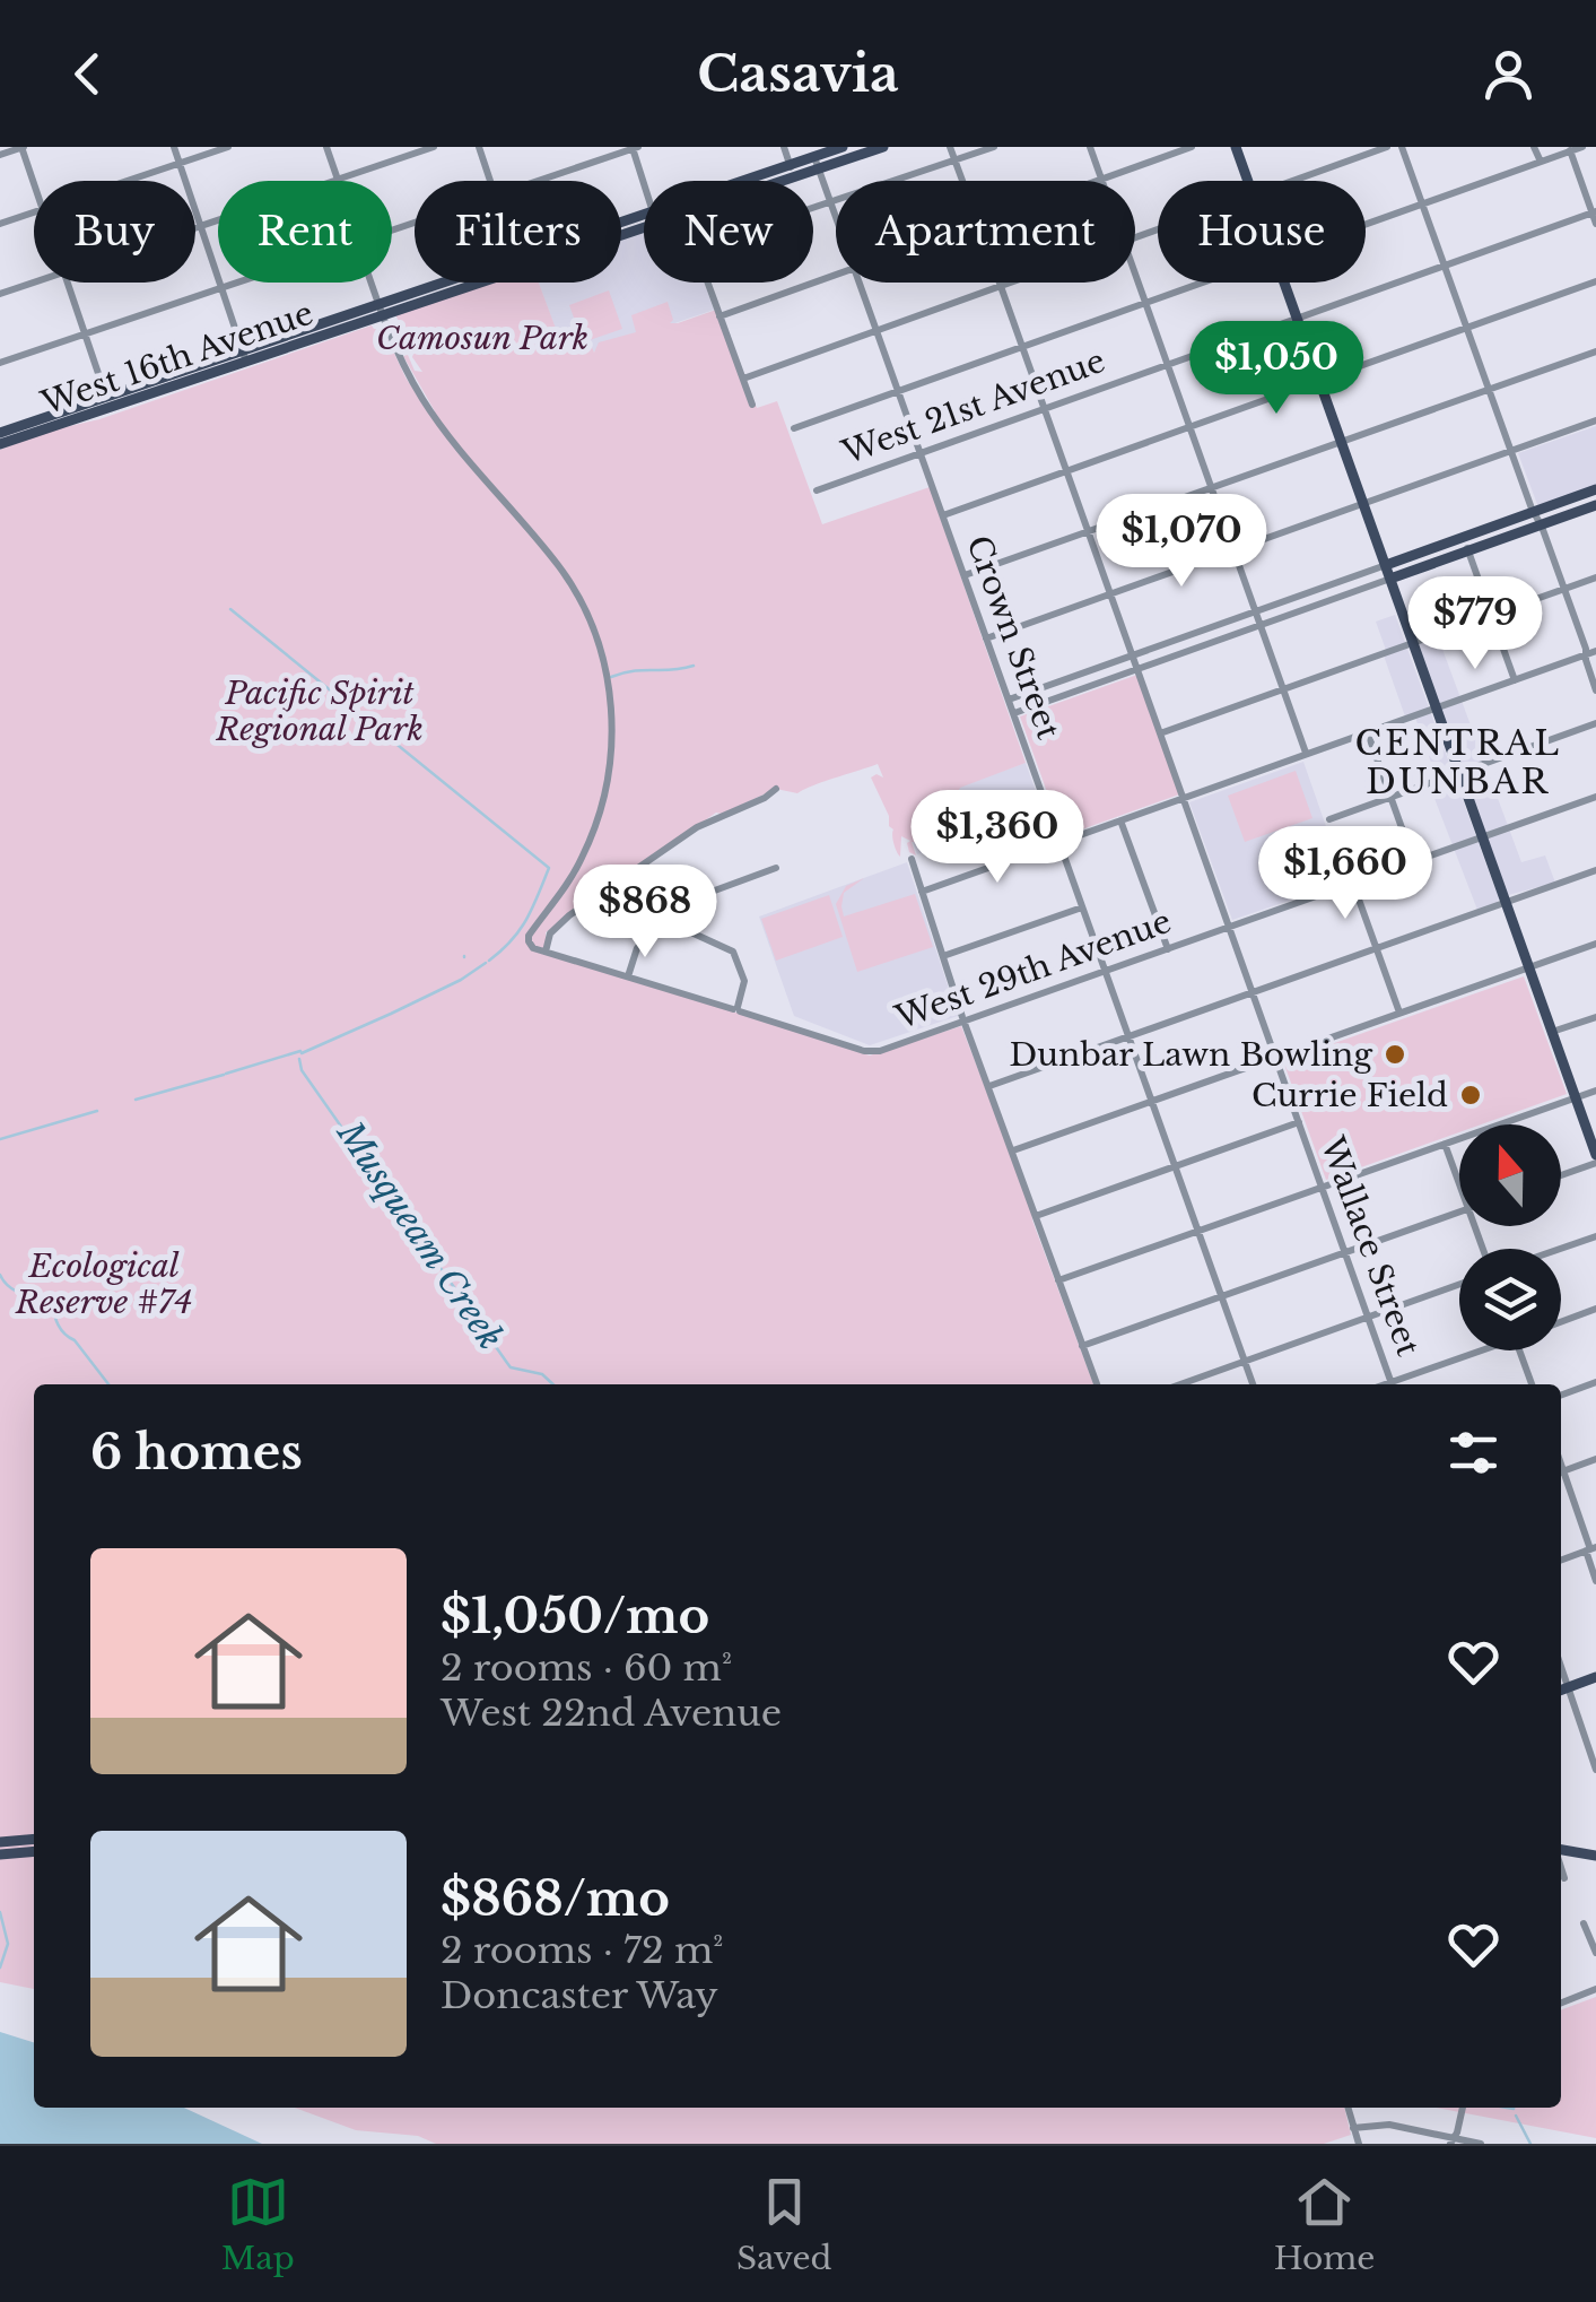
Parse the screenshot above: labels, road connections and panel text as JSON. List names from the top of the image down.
{
  "streets": {
    "main road": ["West 16th Avenue"],
    "street": [
      "West 21st Avenue",
      "Crown Street",
      "West 29th Avenue",
      "Wallace Street"
    ]
  },
  "crossings": [
    ["West 16th Avenue", "Crown Street"],
    ["West 21st Avenue", "Crown Street"],
    ["West 21st Avenue", "Wallace Street"],
    ["Crown Street", "West 29th Avenue"],
    ["West 29th Avenue", "Wallace Street"]
  ],
  "districts": ["CENTRAL DUNBAR"],
  "water": ["Musqueam Creek"],
  "parks": ["Camosun Park", "Pacific Spirit Regional Park", "Ecological Reserve #74"],
  "places": ["Dunbar Lawn Bowling", "Currie Field"],
  "north": "top",
  "page": {
    "header": "Casavia",
    "chip": [
      "Buy",
      "Rent",
      "Filters",
      "New",
      "Apartment",
      "House"
    ],
    "price": [
      "$1,050",
      "$1,070",
      "$779",
      "$1,360",
      "$1,660",
      "$868"
    ],
    "heading": "6 homes",
    "list": [
      {
        "name": "$1,050/mo",
        "note": "2 rooms · 60 m² · West 22nd Avenue"
      },
      {
        "name": "$868/mo",
        "note": "2 rooms · 72 m² · Doncaster Way"
      }
    ],
    "tabs": ["Map", "Saved", "Home"]
  }
}
